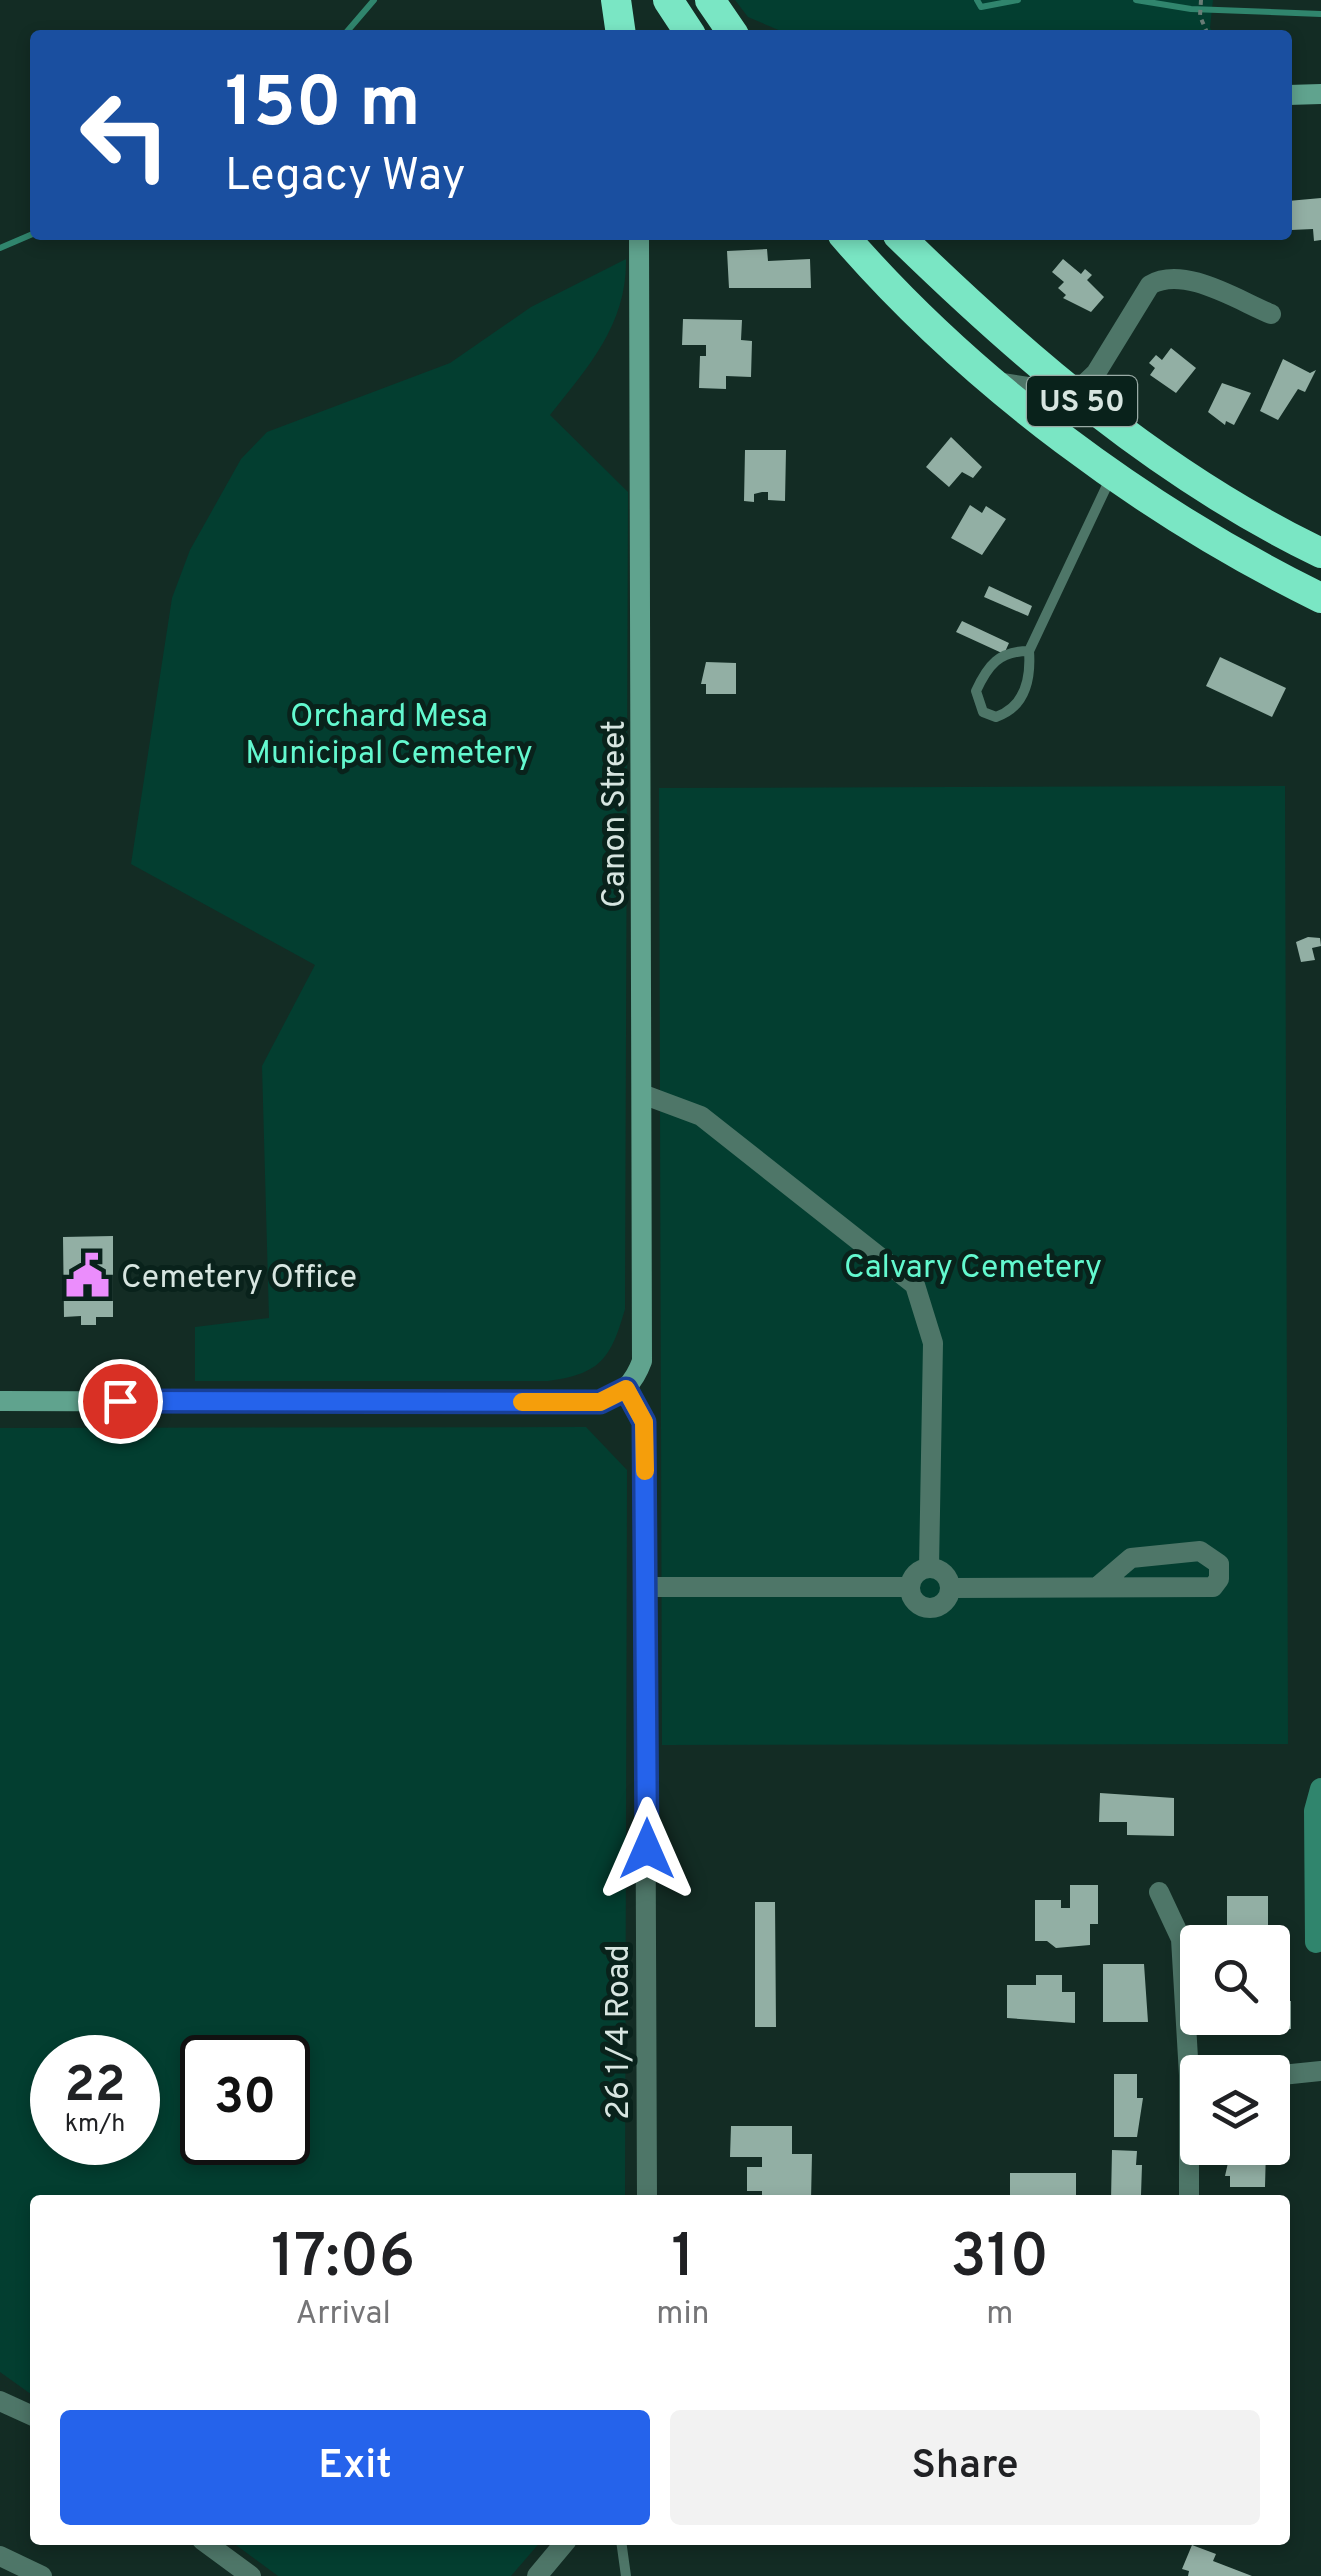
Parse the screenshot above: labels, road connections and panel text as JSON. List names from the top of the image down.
{
  "streets": {
    "highway": ["US 50"],
    "street": ["Canon Street", "26 1/4 Road"]
  },
  "crossings": [
    ["Canon Street", "26 1/4 Road"]
  ],
  "parks": ["Orchard Mesa Municipal Cemetery", "Calvary Cemetery"],
  "places": {
    "public building": ["Cemetery Office"]
  },
  "page": {
    "turn": ["150 m", "Legacy Way"],
    "speed": "22 km/h",
    "limit": "30",
    "eta": [
      "17:06",
      "Arrival",
      "1",
      "min",
      "310",
      "m"
    ],
    "buttons": ["Exit", "Share"]
  }
}
